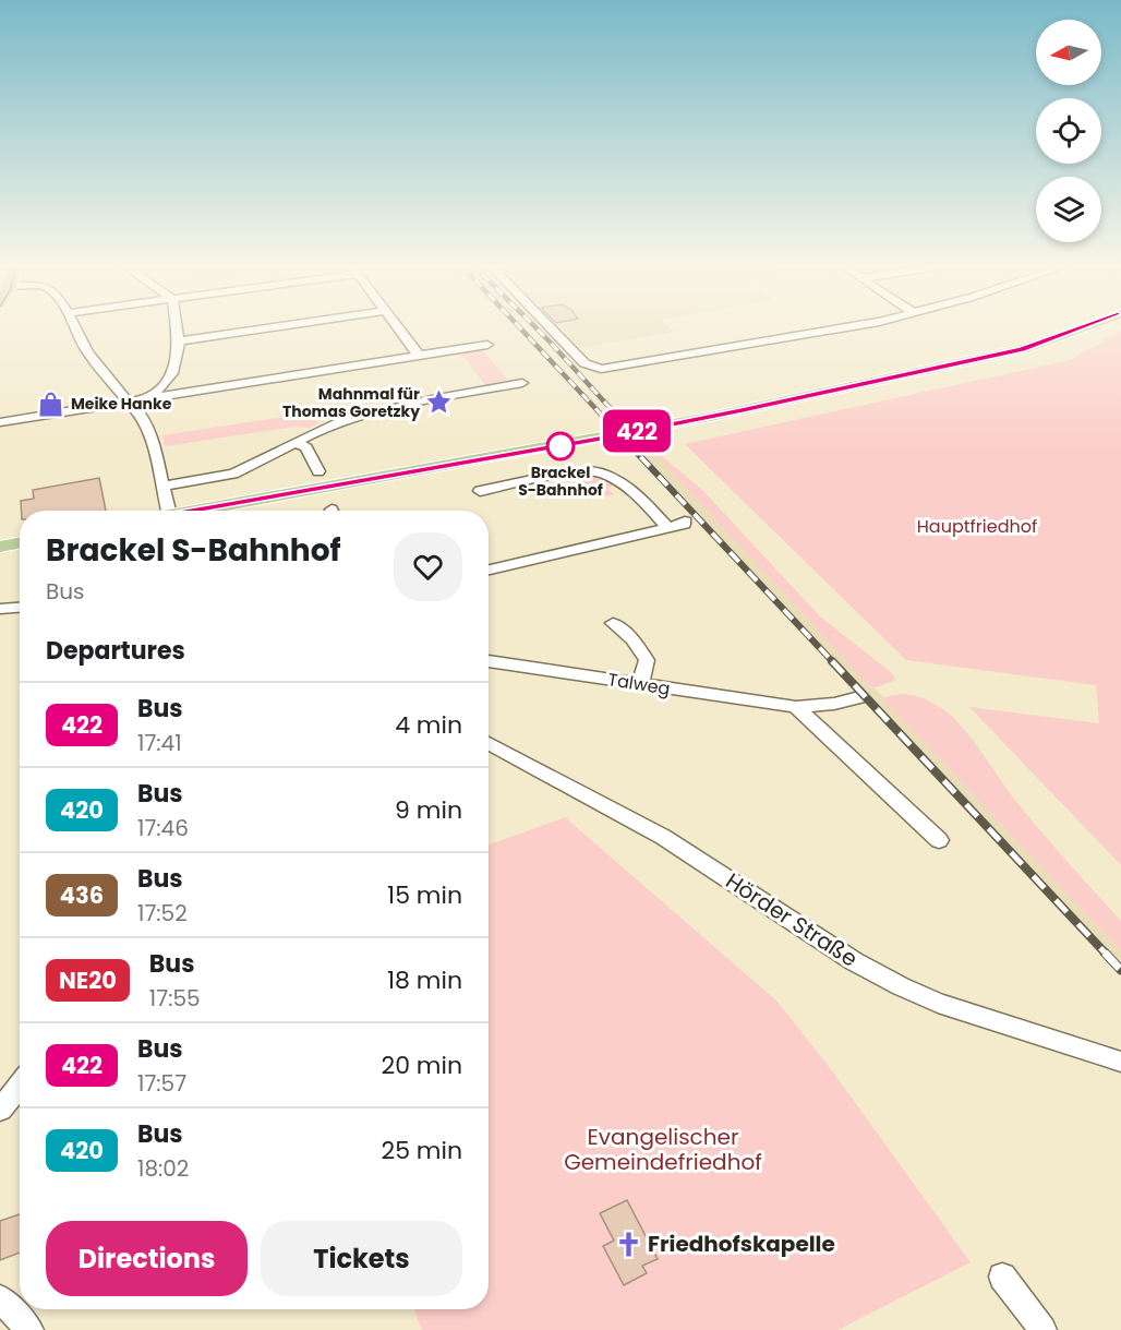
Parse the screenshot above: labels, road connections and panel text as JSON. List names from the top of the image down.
{
  "streets": {
    "street": ["Talweg", "Hörder Straße"]
  },
  "parks": ["Hauptfriedhof", "Evangelischer Gemeindefriedhof"],
  "places": {
    "place": ["Mahnmal für Thomas Goretzky"],
    "shop": ["Meike Hanke"],
    "other": ["Brackel S-Bahnhof"],
    "church": ["Friedhofskapelle"]
  },
  "lines": ["bus line 422"],
  "north": "left",
  "page": {
    "on_map": "422",
    "heading": [
      ["Brackel S-Bahnhof", "Bus"],
      "Departures"
    ],
    "list": [
      {
        "mark": "422",
        "name": "Bus",
        "note": "17:41",
        "value": "4 min"
      },
      {
        "mark": "420",
        "name": "Bus",
        "note": "17:46",
        "value": "9 min"
      },
      {
        "mark": "436",
        "name": "Bus",
        "note": "17:52",
        "value": "15 min"
      },
      {
        "mark": "NE20",
        "name": "Bus",
        "note": "17:55",
        "value": "18 min"
      },
      {
        "mark": "422",
        "name": "Bus",
        "note": "17:57",
        "value": "20 min"
      },
      {
        "mark": "420",
        "name": "Bus",
        "note": "18:02",
        "value": "25 min"
      }
    ],
    "buttons": ["Directions", "Tickets"]
  }
}
